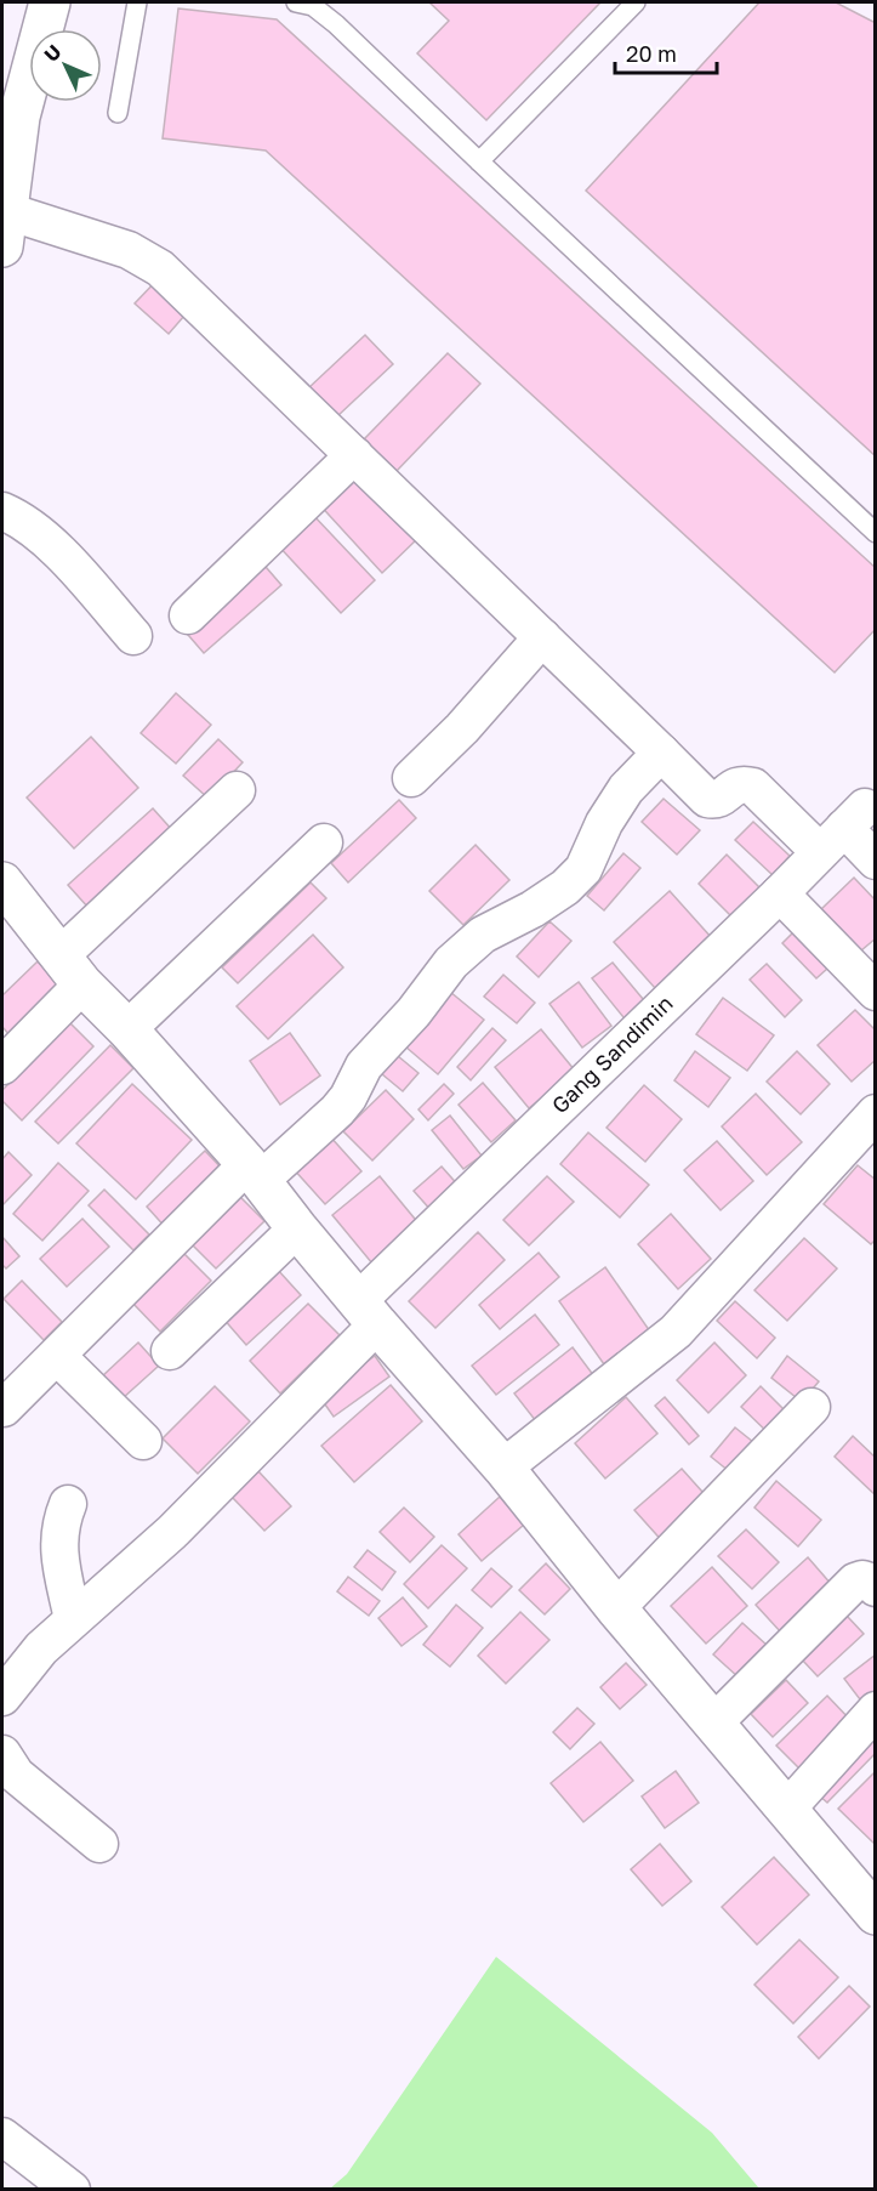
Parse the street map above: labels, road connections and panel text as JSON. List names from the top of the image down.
{
  "streets": {
    "street": ["Gang Sandimin"]
  },
  "scale_bar": "20 m",
  "north": "top left"
}
